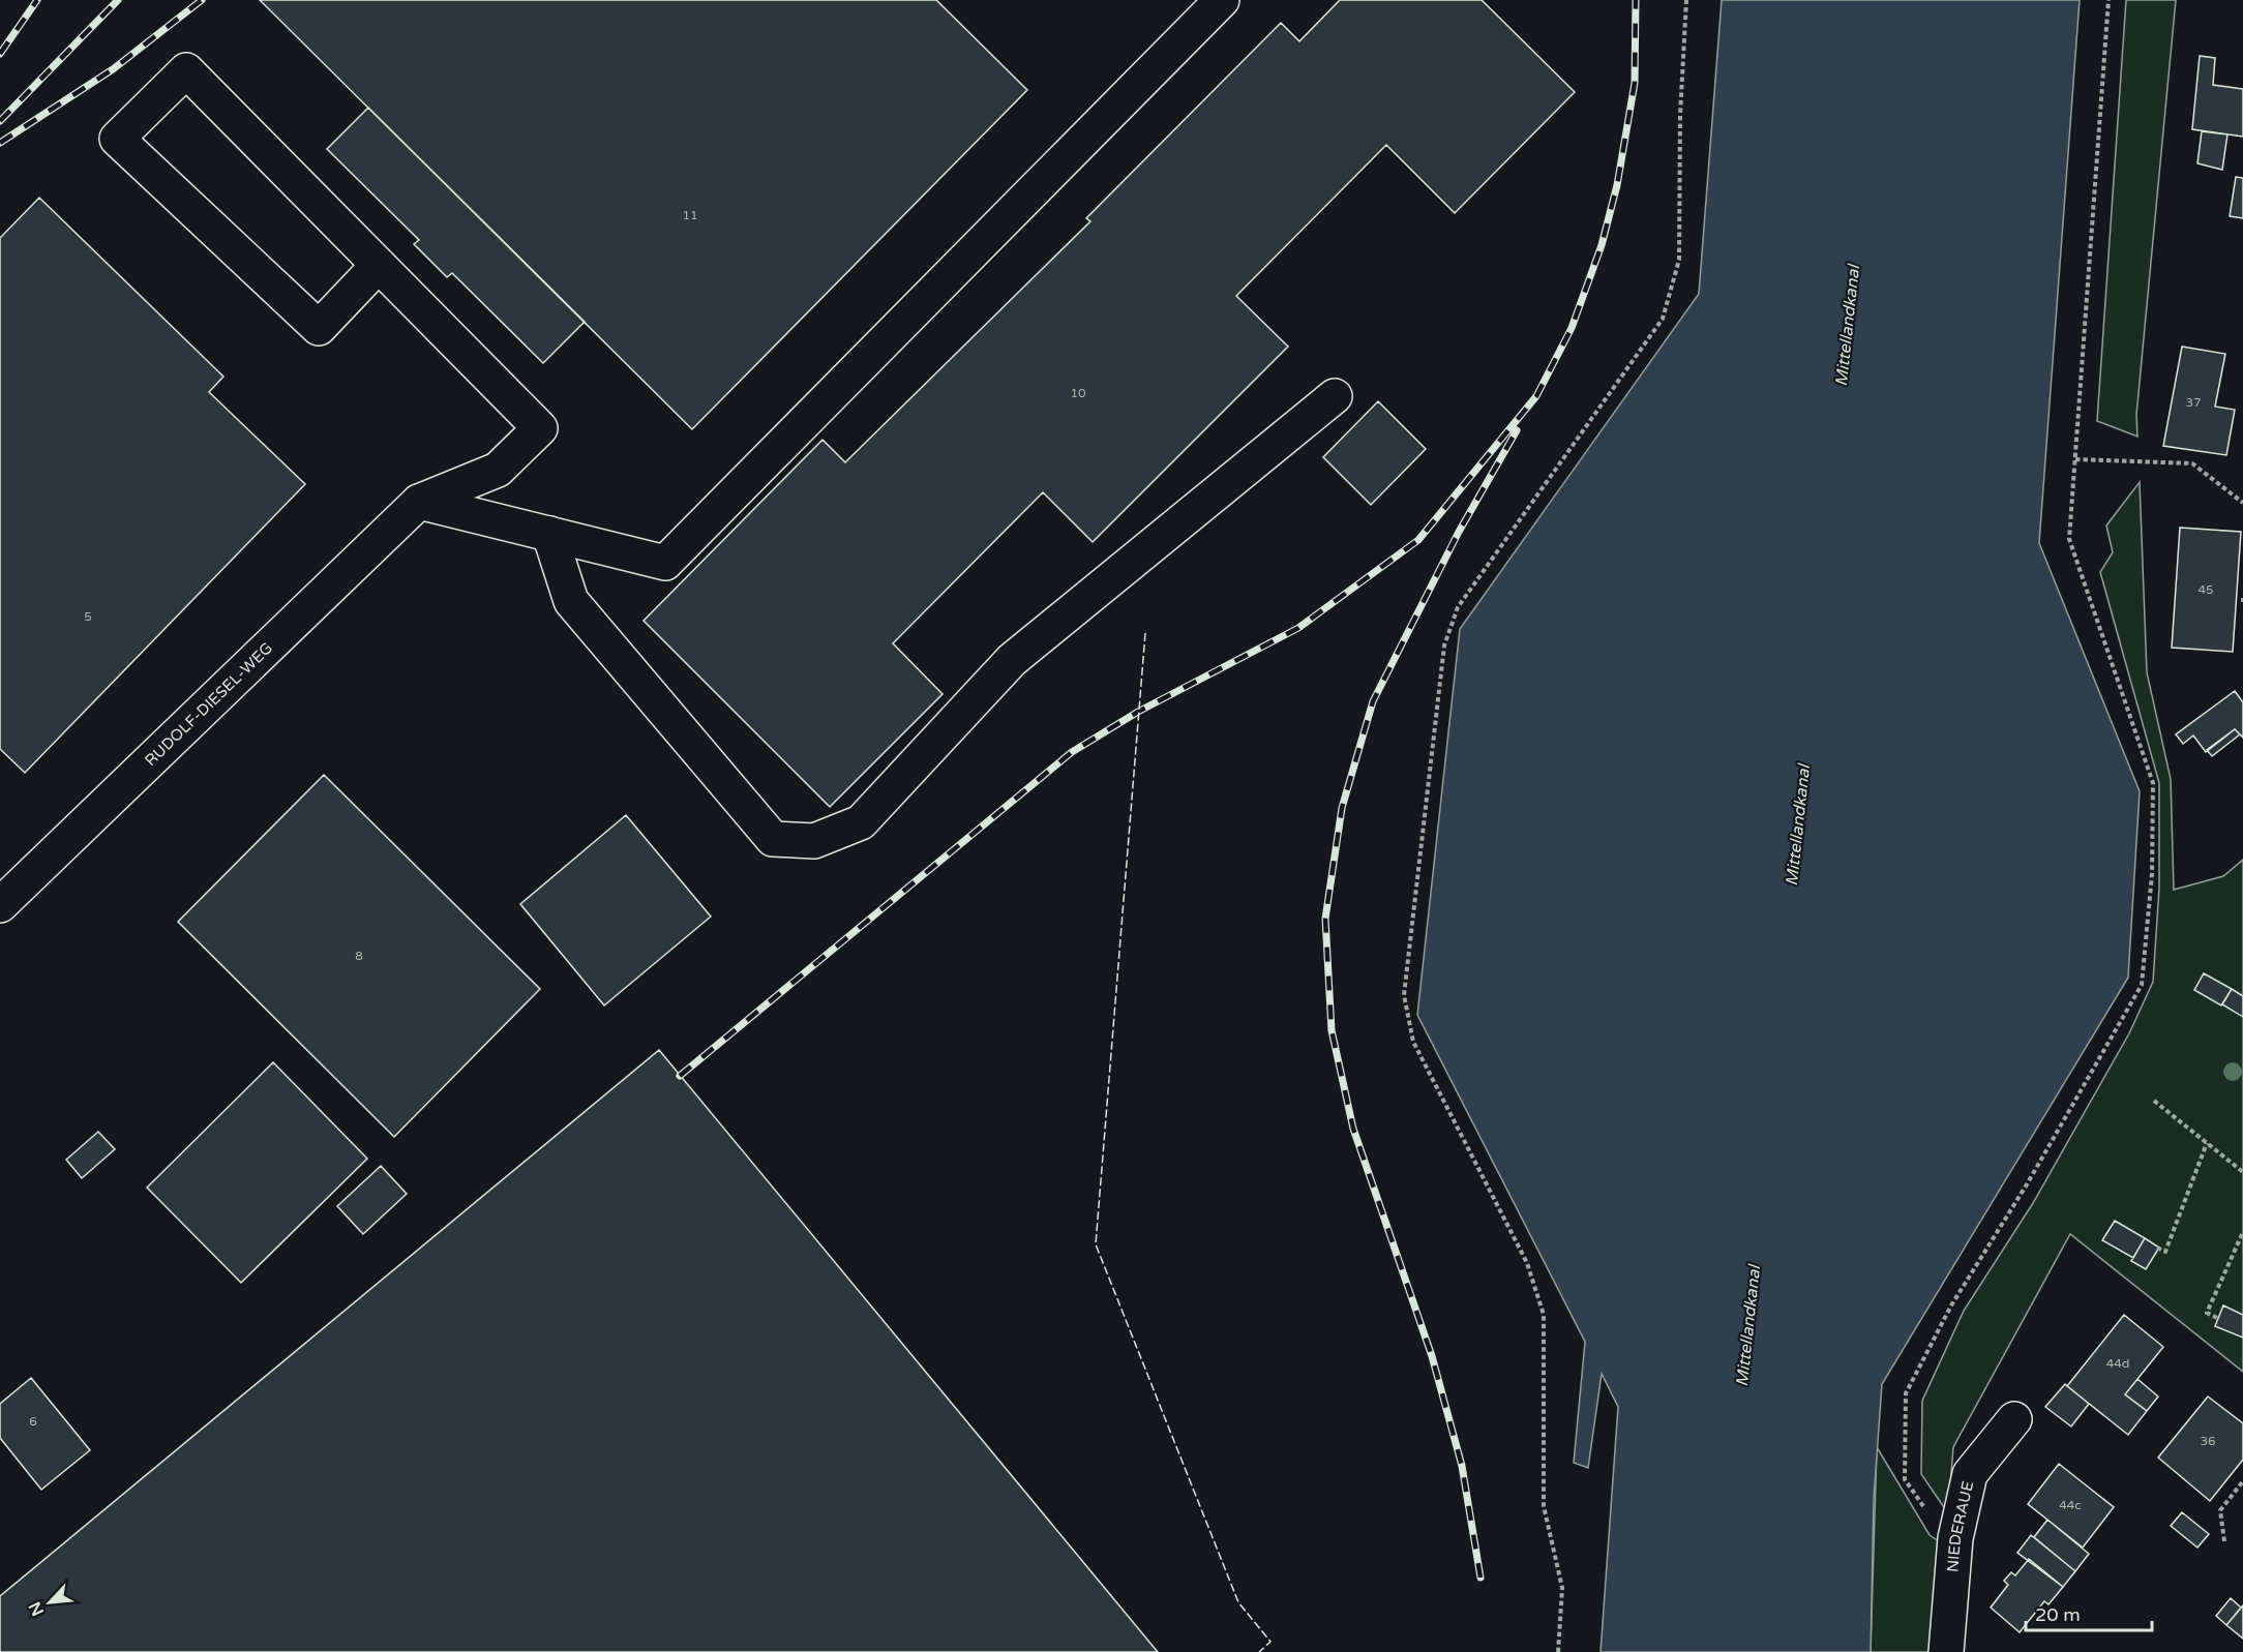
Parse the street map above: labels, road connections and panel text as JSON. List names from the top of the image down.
{
  "streets": {
    "street": ["RUDOLF-DIESEL-WEG", "NIEDERAUE"]
  },
  "water": ["Mittellandkanal"],
  "house_numbers": [
    "11",
    "10",
    "37",
    "45",
    "5",
    "8",
    "44d",
    "6",
    "36",
    "44c"
  ],
  "scale_bar": "20 m",
  "north": "bottom left"
}
